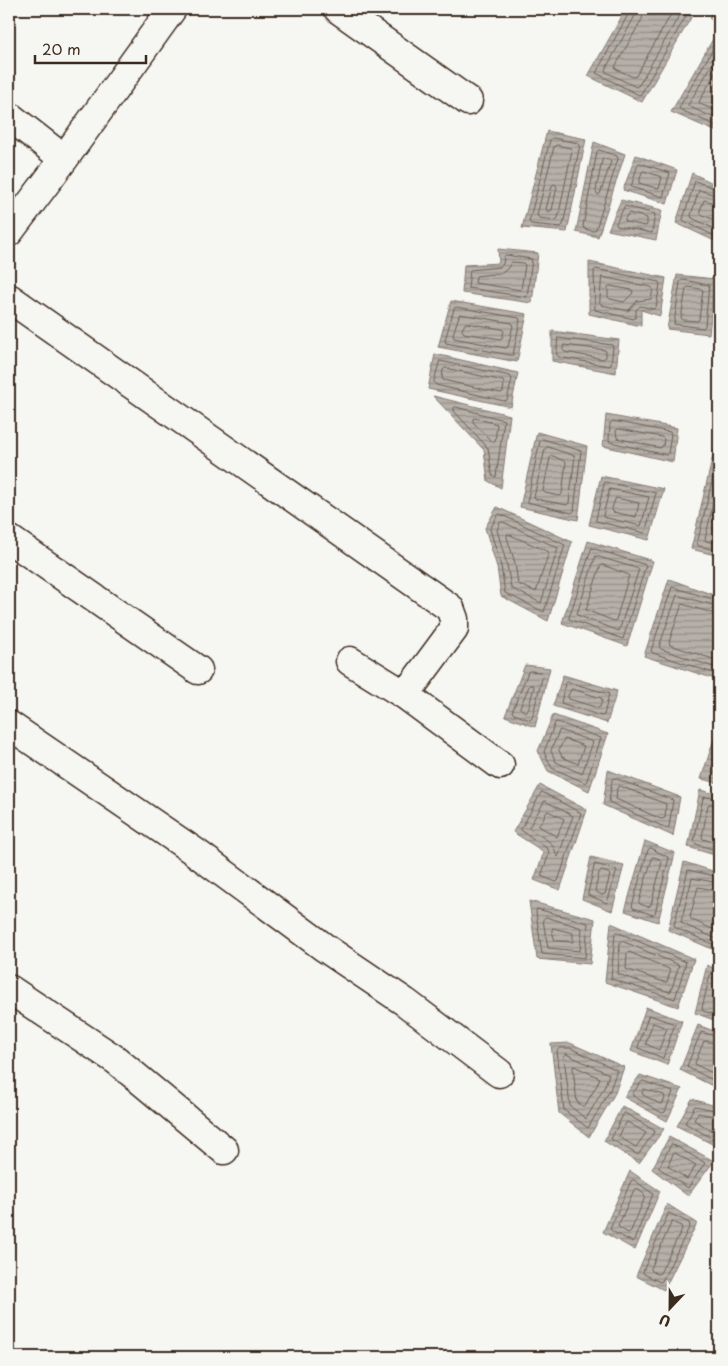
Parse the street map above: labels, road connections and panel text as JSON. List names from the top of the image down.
{
  "scale_bar": "20 m",
  "north": "bottom"
}
